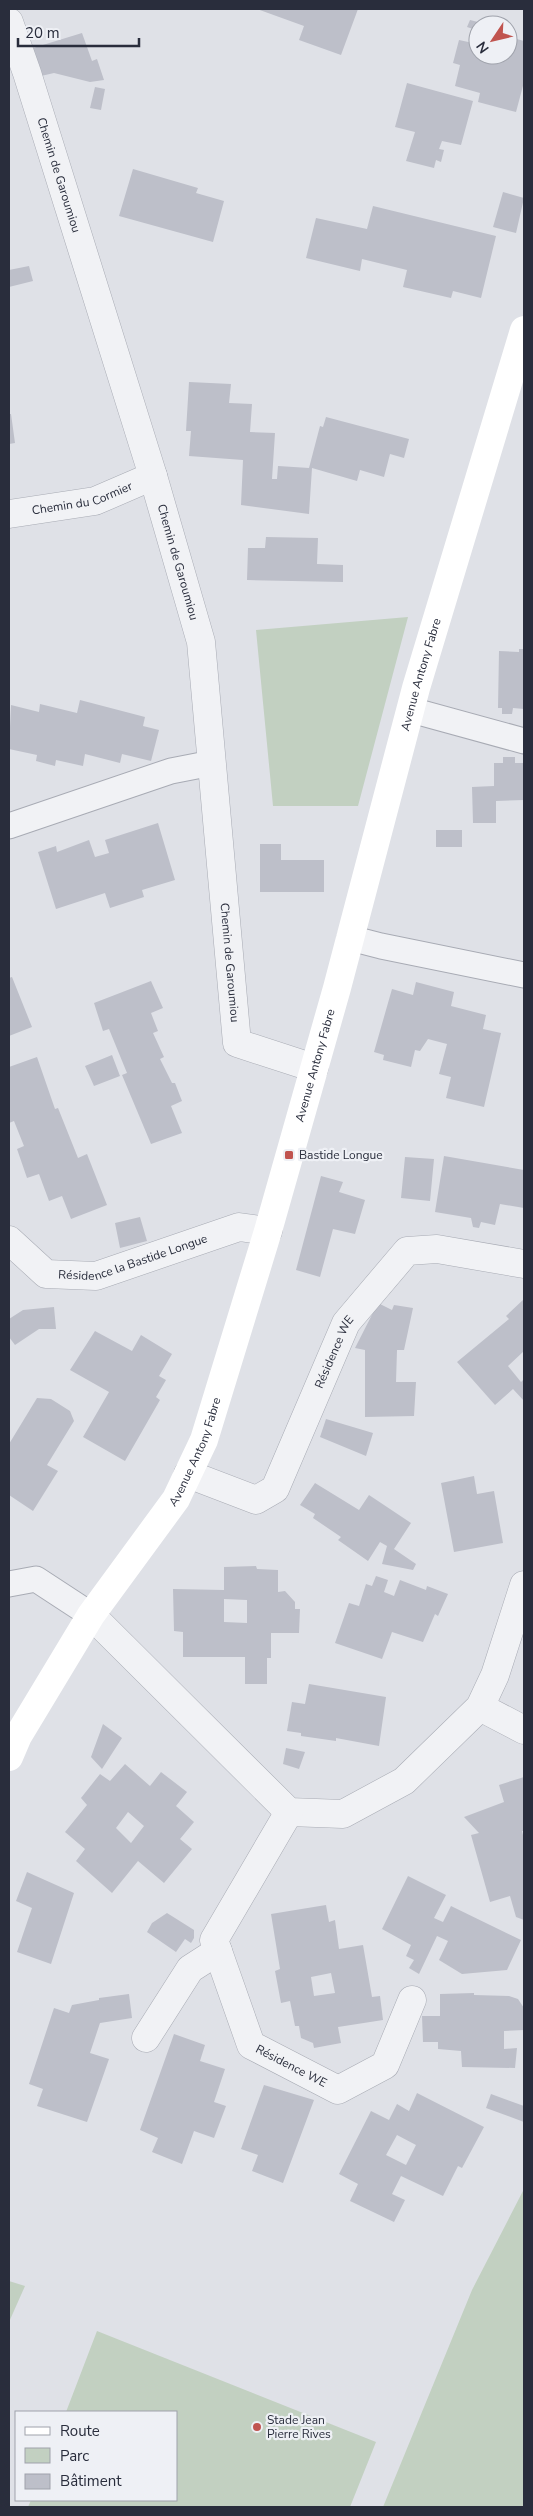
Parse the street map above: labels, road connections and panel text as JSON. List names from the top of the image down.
{
  "streets": {
    "street": [
      "Chemin de Garoumiou",
      "Chemin du Cormier",
      "Avenue Antony Fabre",
      "Résidence la Bastide Longue",
      "Résidence WE"
    ]
  },
  "crossings": [
    ["Chemin de Garoumiou", "Chemin du Cormier"],
    ["Chemin de Garoumiou", "Avenue Antony Fabre"],
    ["Avenue Antony Fabre", "Résidence la Bastide Longue"],
    ["Avenue Antony Fabre", "Résidence WE"]
  ],
  "places": {
    "transit": ["Bastide Longue"],
    "other": ["Stade Jean Pierre Rives"]
  },
  "legend": ["Route", "Parc", "Bâtiment"],
  "scale_bar": "20 m",
  "north": "bottom left"
}
